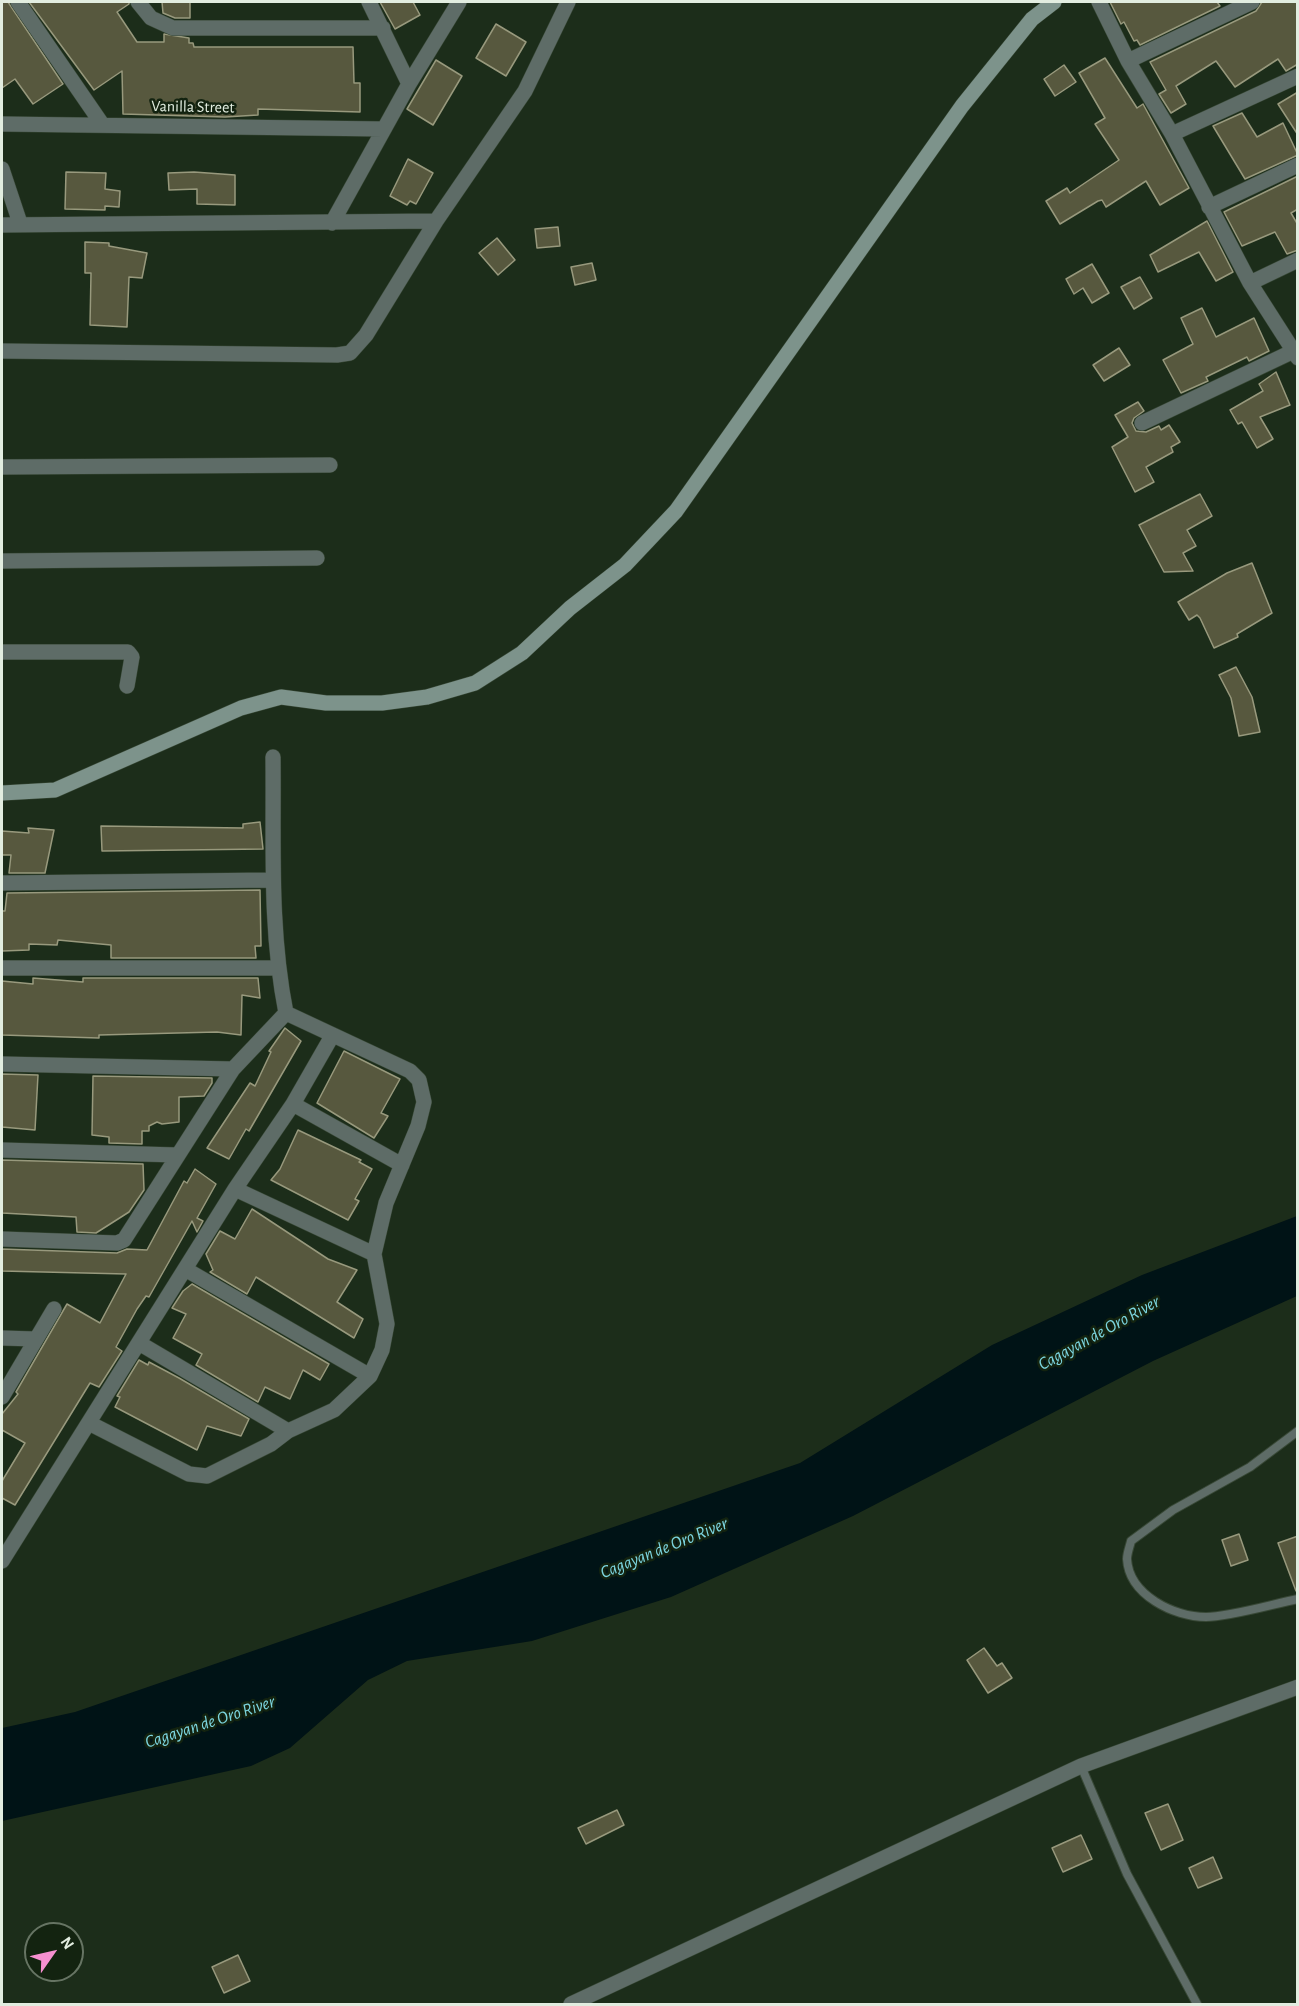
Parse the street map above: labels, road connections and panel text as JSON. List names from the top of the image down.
{
  "streets": {
    "street": ["Vanilla Street"]
  },
  "water": ["Cagayan de Oro River"],
  "north": "top right"
}
